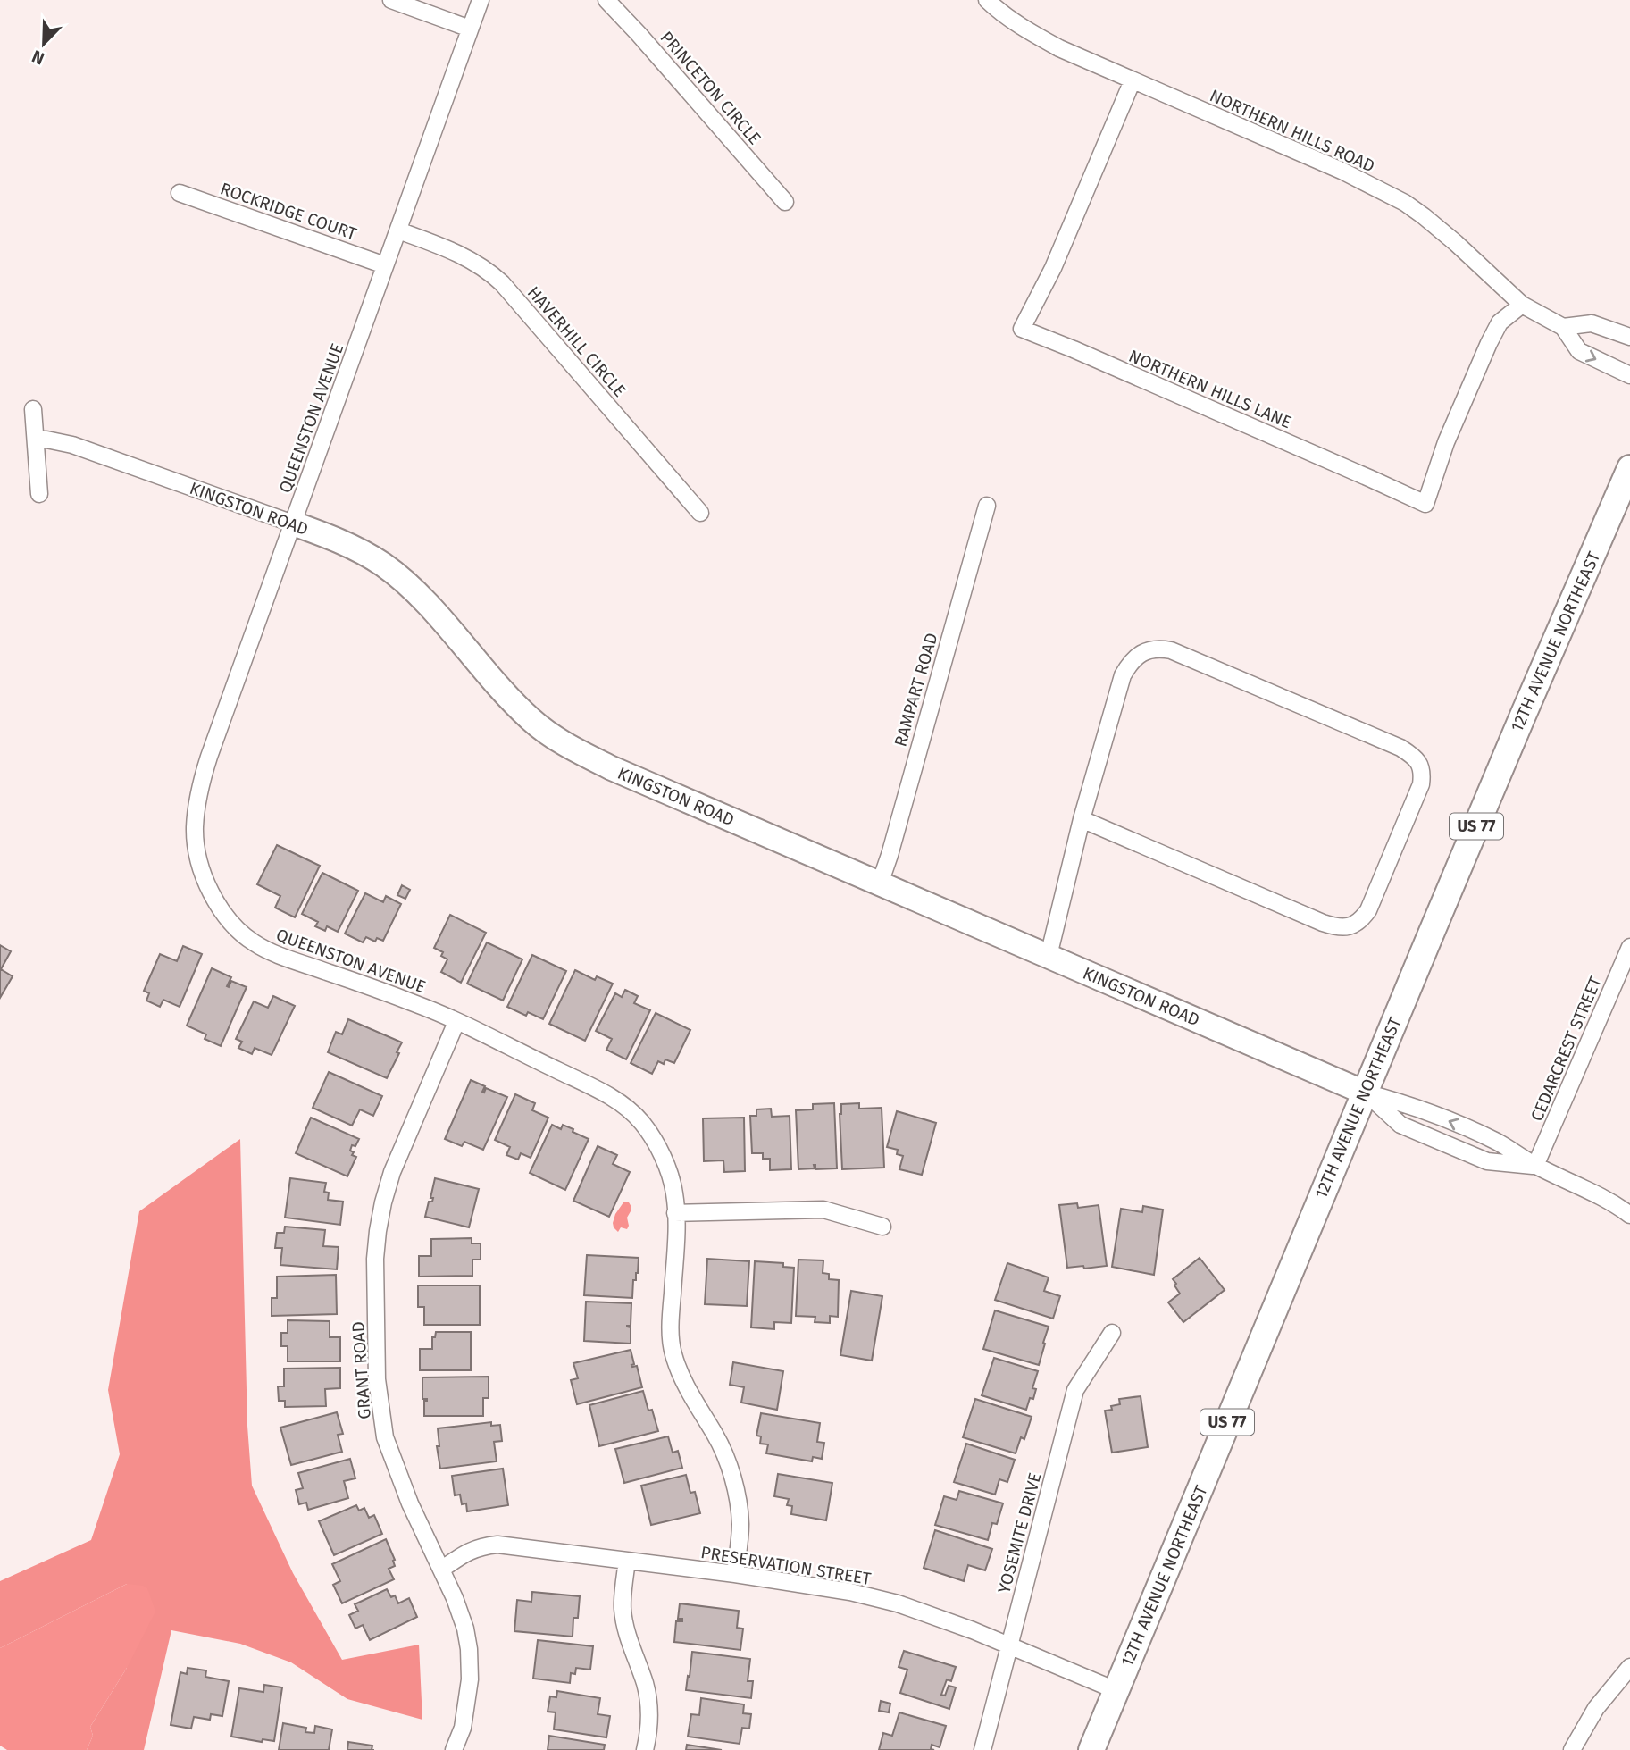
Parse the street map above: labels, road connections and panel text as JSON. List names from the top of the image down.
{
  "streets": {
    "main road": ["12TH AVENUE NORTHEAST", "US 77"],
    "street": [
      "PRINCETON CIRCLE",
      "NORTHERN HILLS ROAD",
      "ROCKRIDGE COURT",
      "HAVERHILL CIRCLE",
      "NORTHERN HILLS LANE",
      "QUEENSTON AVENUE",
      "KINGSTON ROAD",
      "RAMPART ROAD",
      "CEDARCREST STREET",
      "GRANT ROAD",
      "YOSEMITE DRIVE",
      "PRESERVATION STREET"
    ]
  },
  "crossings": [
    ["NORTHERN HILLS ROAD", "NORTHERN HILLS LANE"],
    ["ROCKRIDGE COURT", "QUEENSTON AVENUE"],
    ["HAVERHILL CIRCLE", "QUEENSTON AVENUE"],
    ["QUEENSTON AVENUE", "KINGSTON ROAD"],
    ["QUEENSTON AVENUE", "GRANT ROAD"],
    ["QUEENSTON AVENUE", "PRESERVATION STREET"],
    ["KINGSTON ROAD", "12TH AVENUE NORTHEAST"],
    ["KINGSTON ROAD", "RAMPART ROAD"],
    ["12TH AVENUE NORTHEAST", "PRESERVATION STREET"],
    ["GRANT ROAD", "PRESERVATION STREET"],
    ["YOSEMITE DRIVE", "PRESERVATION STREET"]
  ],
  "north": "bottom left"
}
